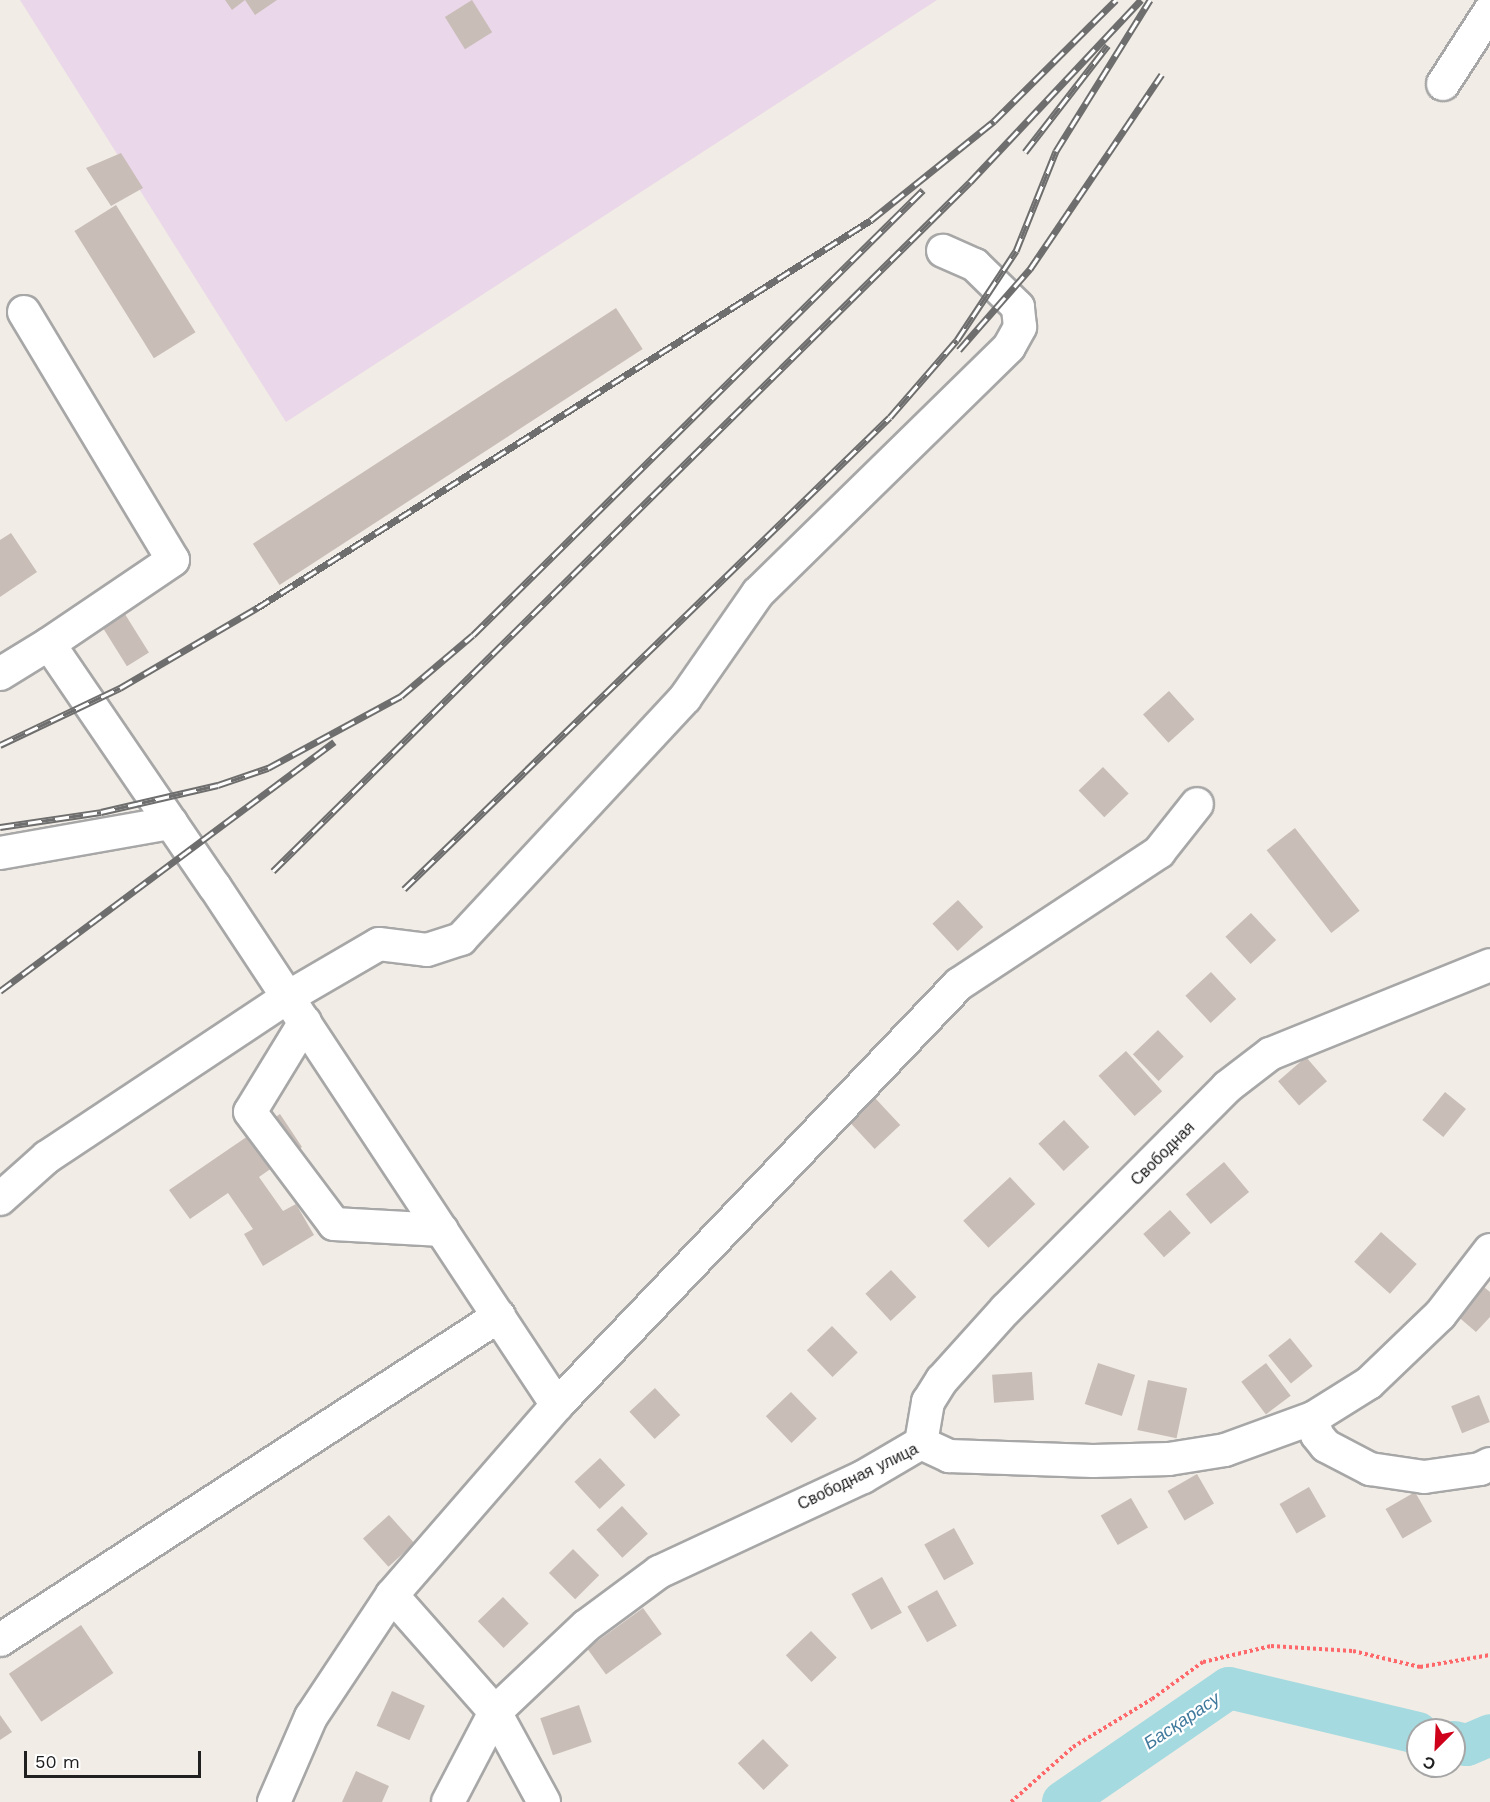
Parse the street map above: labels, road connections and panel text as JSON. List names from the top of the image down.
{
  "streets": {
    "street": ["Свободная", "Свободная улица"]
  },
  "crossings": [
    ["Свободная", "Свободная улица"]
  ],
  "water": ["Басқарасу"],
  "scale_bar": "50 m",
  "north": "bottom left"
}
